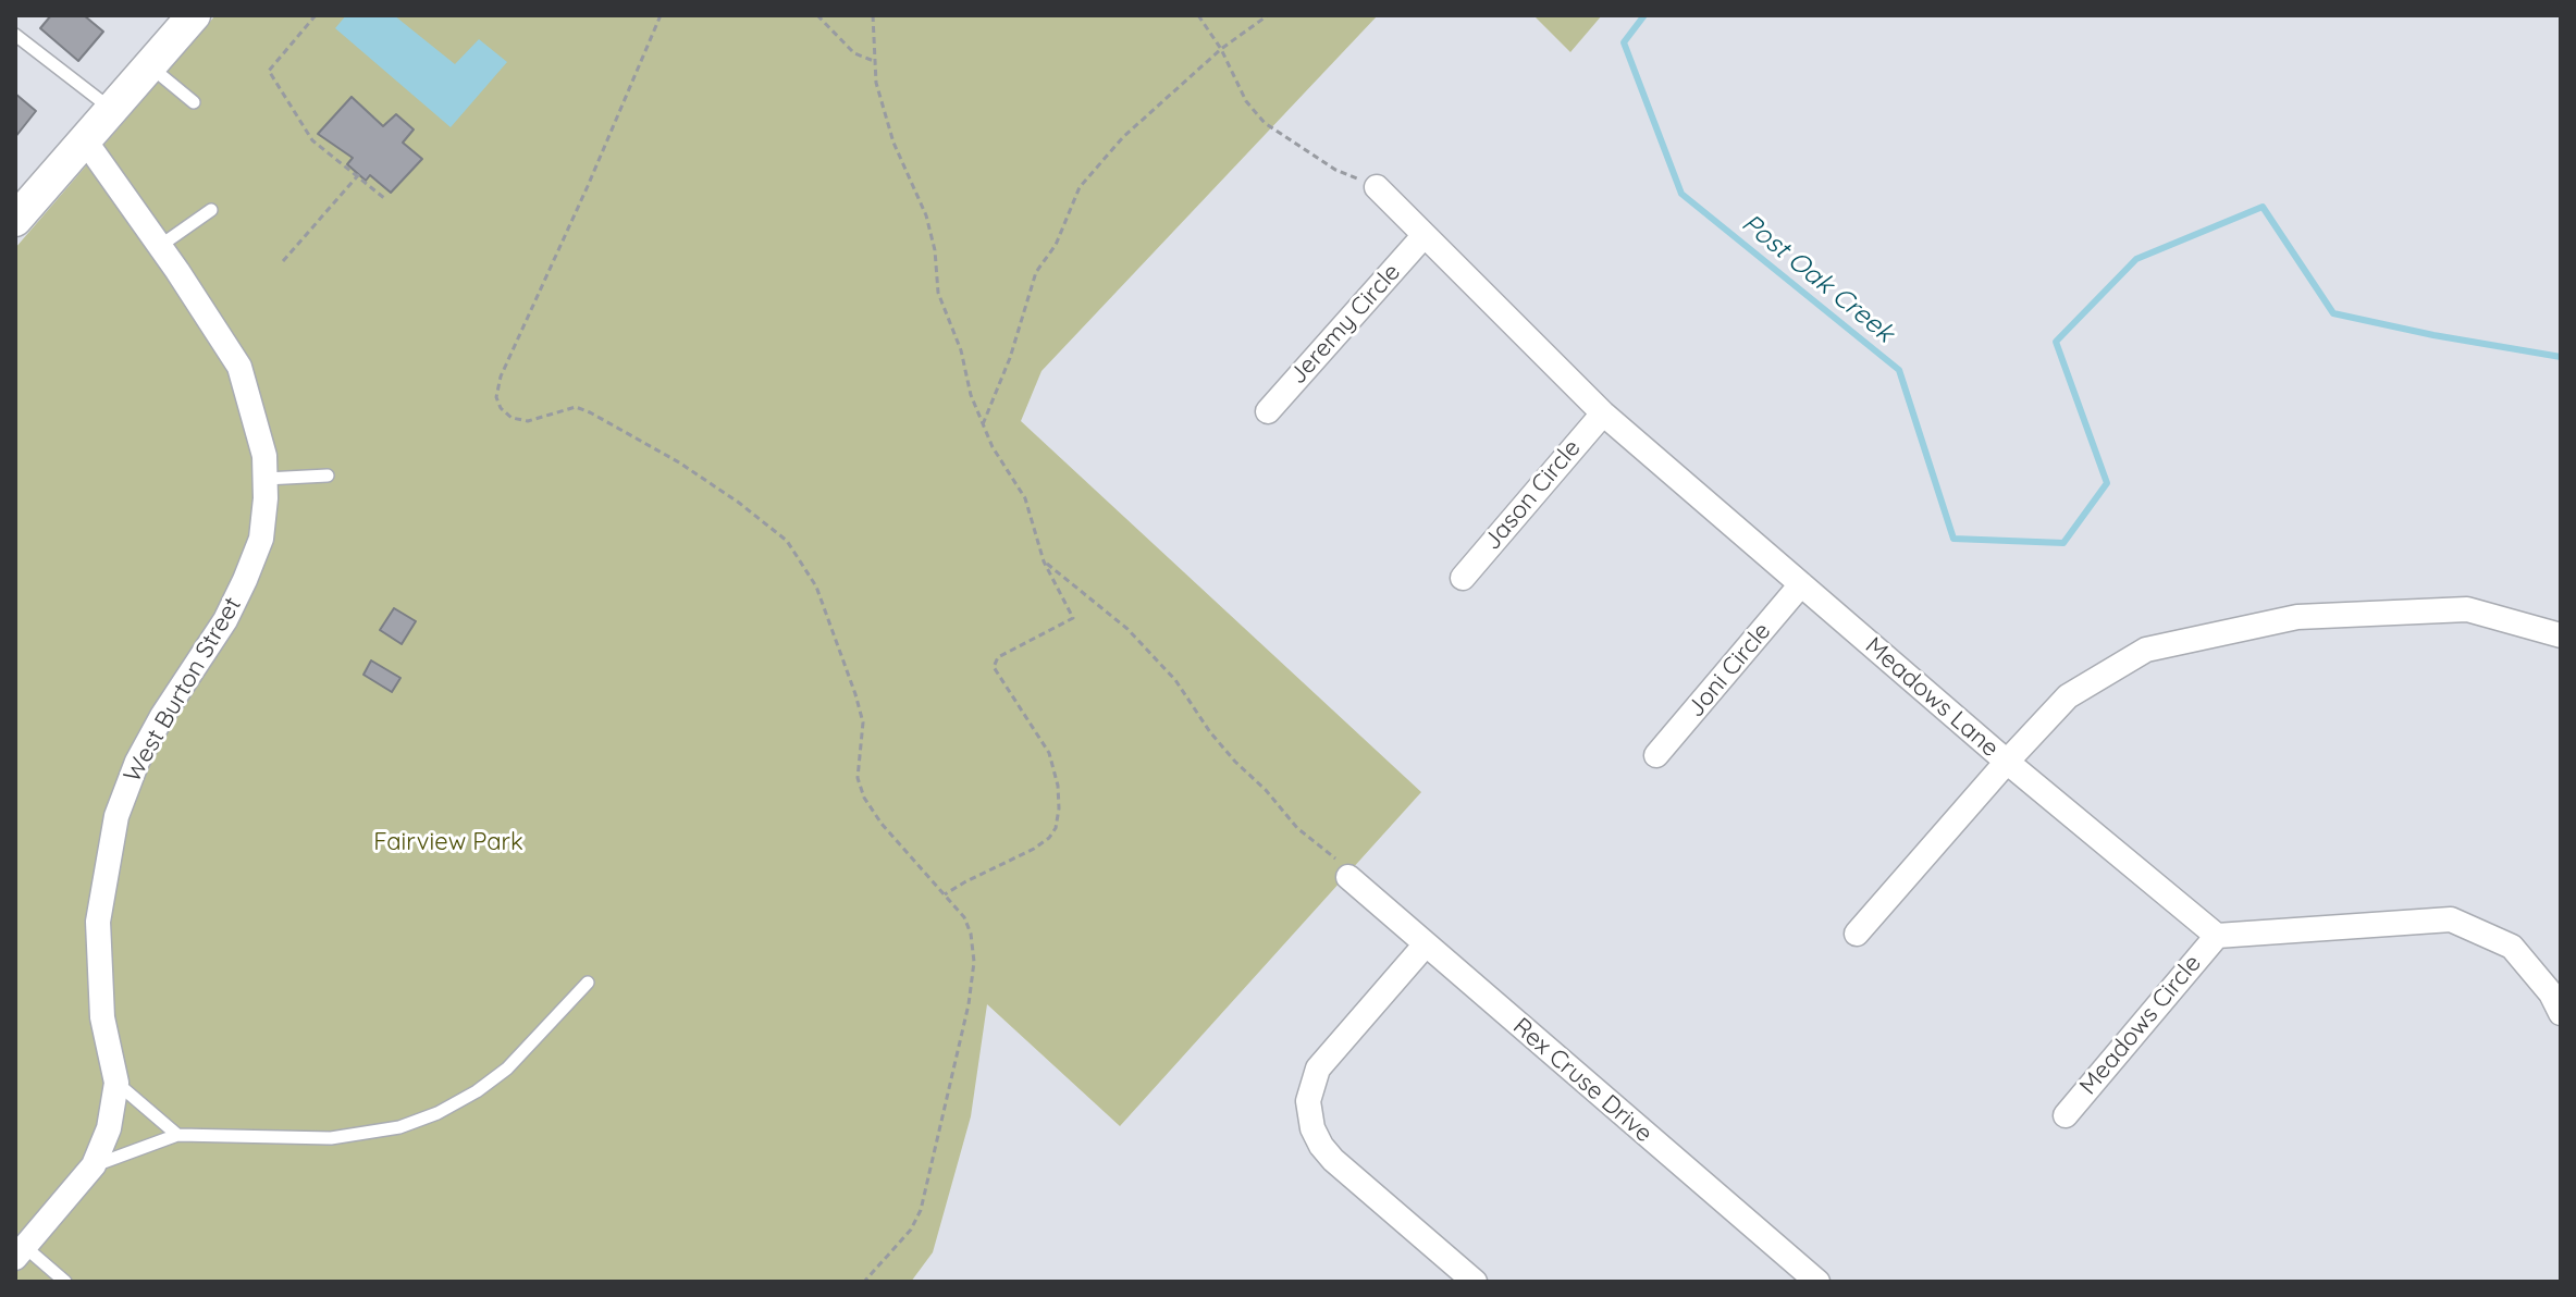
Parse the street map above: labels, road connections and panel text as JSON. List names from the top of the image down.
{
  "streets": {
    "street": [
      "Jeremy Circle",
      "Jason Circle",
      "Joni Circle",
      "West Burton Street",
      "Meadows Lane",
      "Meadows Circle",
      "Rex Cruse Drive"
    ]
  },
  "crossings": [
    ["Jeremy Circle", "Meadows Lane"],
    ["Jason Circle", "Meadows Lane"],
    ["Joni Circle", "Meadows Lane"],
    ["Meadows Lane", "Meadows Circle"]
  ],
  "water": ["Post Oak Creek"],
  "parks": ["Fairview Park"]
}
